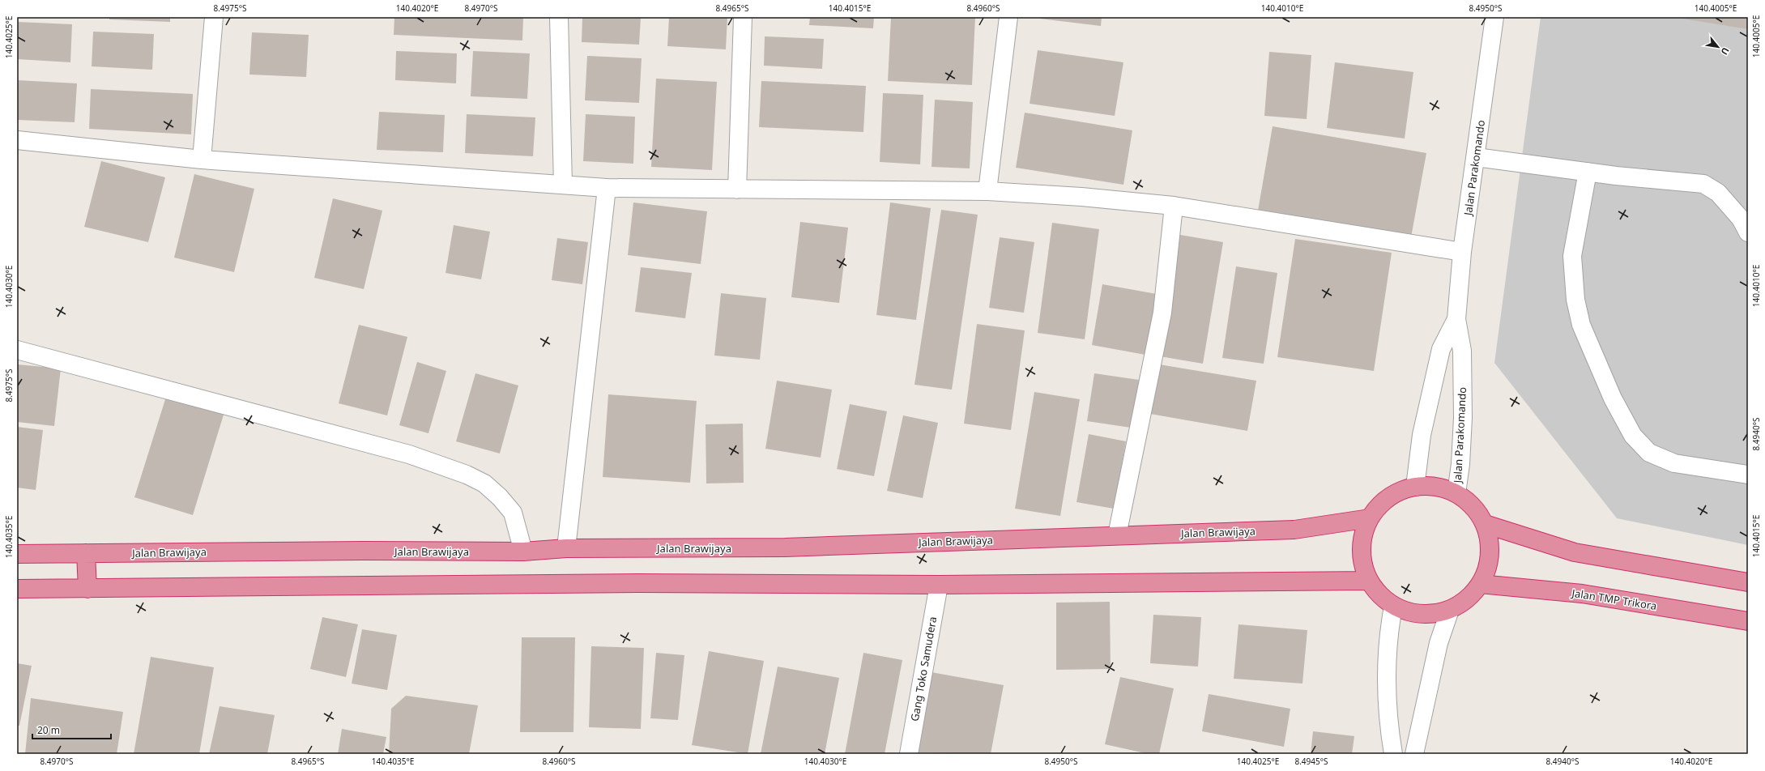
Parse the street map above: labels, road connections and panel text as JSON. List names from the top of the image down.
{
  "streets": {
    "highway": ["Jalan Brawijaya", "Jalan TMP Trikora"],
    "street": ["Jalan Parakomando", "Gang Toko Samudera"]
  },
  "scale_bar": "20 m",
  "north": "bottom right",
  "coordinates": [
    "8.4975°S",
    "140.4020°E",
    "8.4970°S",
    "8.4965°S",
    "140.4015°E",
    "8.4960°S",
    "140.4010°E",
    "8.4950°S",
    "140.4005°E",
    "140.4025°E",
    "140.4030°E",
    "8.4940°S",
    "140.4035°E",
    "8.4945°S"
  ]
}
